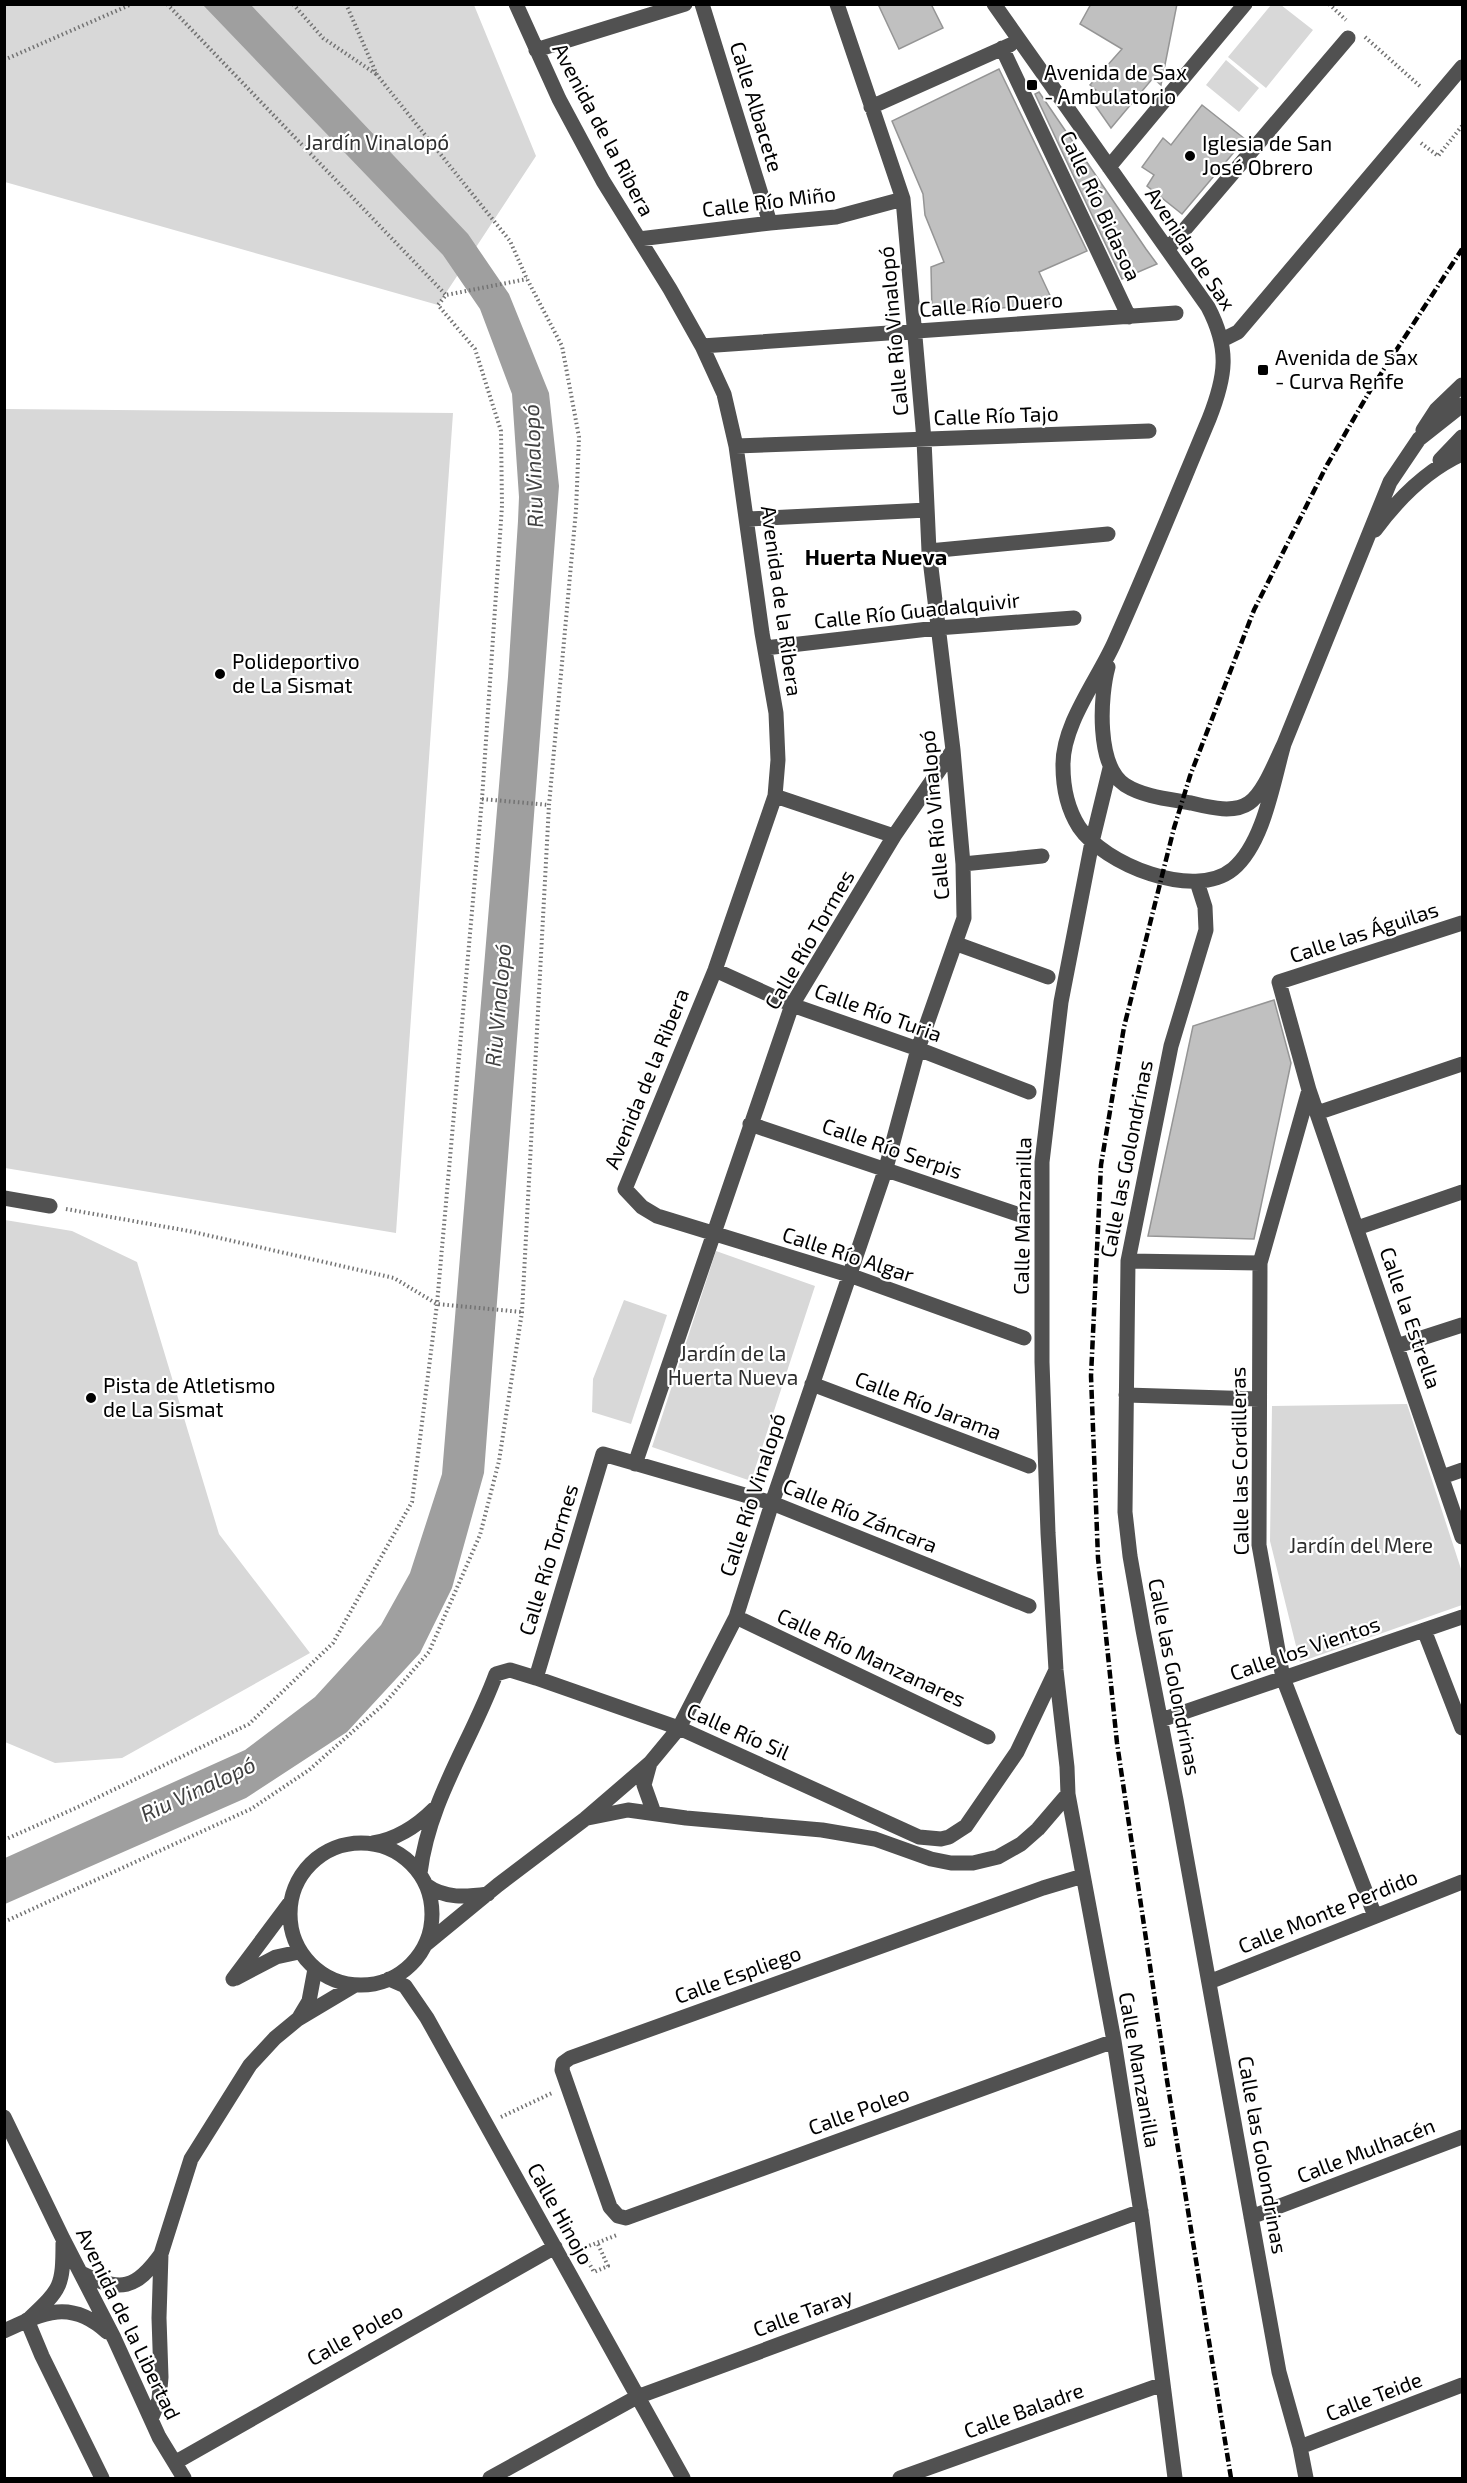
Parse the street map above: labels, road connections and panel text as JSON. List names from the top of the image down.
{
  "streets": {
    "street": [
      "Calle Albacete",
      "Avenida de la Ribera",
      "Calle Río Miño",
      "Calle Río Bidasoa",
      "Avenida de Sax",
      "Calle Río Duero",
      "Calle Río Vinalopó",
      "Calle Río Tajo",
      "Calle Río Guadalquivir",
      "Calle las Águilas",
      "Calle Río Tormes",
      "Calle Río Turia",
      "Calle Río Serpis",
      "Calle las Golondrinas",
      "Calle Manzanilla",
      "Calle Río Algar",
      "Calle la Estrella",
      "Calle Río Jarama",
      "Calle las Cordilleras",
      "Calle Río Záncara",
      "Calle los Vientos",
      "Calle Río Manzanares",
      "Calle Río Sil",
      "Calle Monte Perdido",
      "Calle Espliego",
      "Calle Poleo",
      "Calle Mulhacén",
      "Calle Hinojo",
      "Calle Taray",
      "Avenida de la Libertad",
      "Calle Teide",
      "Calle Baladre"
    ]
  },
  "crossings": [
    ["Calle Albacete", "Calle Río Miño"],
    ["Avenida de la Ribera", "Calle Río Miño"],
    ["Avenida de la Ribera", "Calle Río Duero"],
    ["Avenida de la Ribera", "Calle Río Tajo"],
    ["Avenida de la Ribera", "Calle Río Guadalquivir"],
    ["Avenida de la Ribera", "Calle Río Turia"],
    ["Avenida de la Ribera", "Calle Río Algar"],
    ["Calle Río Miño", "Calle Río Vinalopó"],
    ["Calle Río Bidasoa", "Calle Río Duero"],
    ["Calle Río Duero", "Calle Río Vinalopó"],
    ["Calle Río Vinalopó", "Calle Río Tajo"],
    ["Calle Río Vinalopó", "Calle Río Guadalquivir"],
    ["Calle Río Vinalopó", "Calle Río Tormes"],
    ["Calle Río Vinalopó", "Calle Río Turia"],
    ["Calle Río Vinalopó", "Calle Río Serpis"],
    ["Calle Río Vinalopó", "Calle Río Algar"],
    ["Calle Río Vinalopó", "Calle Río Jarama"],
    ["Calle Río Vinalopó", "Calle Río Záncara"],
    ["Calle Río Vinalopó", "Calle Río Manzanares"],
    ["Calle Río Vinalopó", "Calle Río Sil"],
    ["Calle Río Vinalopó", "Calle Hinojo"],
    ["Calle las Águilas", "Calle las Cordilleras"],
    ["Calle Río Tormes", "Calle Río Turia"],
    ["Calle Río Tormes", "Calle Río Serpis"],
    ["Calle Río Tormes", "Calle Río Algar"],
    ["Calle Río Tormes", "Calle Río Záncara"],
    ["Calle Río Tormes", "Calle Río Sil"],
    ["Calle las Golondrinas", "Calle los Vientos"],
    ["Calle las Golondrinas", "Calle Monte Perdido"],
    ["Calle las Golondrinas", "Calle Mulhacén"],
    ["Calle las Golondrinas", "Calle Teide"],
    ["Calle Manzanilla", "Calle Río Sil"],
    ["Calle Manzanilla", "Calle Espliego"],
    ["Calle Manzanilla", "Calle Poleo"],
    ["Calle Manzanilla", "Calle Taray"],
    ["Calle Manzanilla", "Calle Baladre"],
    ["Calle las Cordilleras", "Calle los Vientos"],
    ["Calle las Cordilleras", "Calle Monte Perdido"],
    ["Calle Río Sil", "Calle Hinojo"],
    ["Calle Espliego", "Calle Poleo"],
    ["Calle Poleo", "Calle Hinojo"],
    ["Calle Poleo", "Avenida de la Libertad"],
    ["Calle Hinojo", "Calle Taray"]
  ],
  "districts": ["Huerta Nueva"],
  "water": ["Riu Vinalopó"],
  "parks": ["Jardín Vinalopó", "Jardín de la Huerta Nueva", "Jardín del Mere"],
  "places": {
    "transit": ["Avenida de Sax - Ambulatorio", "Avenida de Sax - Curva Renfe"],
    "other": ["Iglesia de San José Obrero", "Polideportivo de La Sismat", "Pista de Atletismo de La Sismat"]
  }
}
